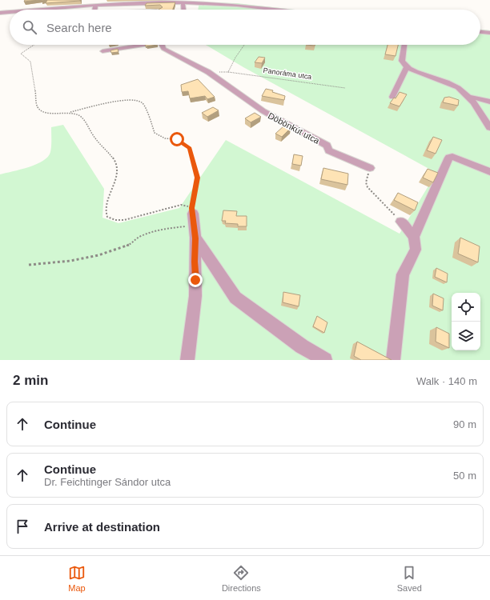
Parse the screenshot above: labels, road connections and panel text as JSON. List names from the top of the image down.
{
  "streets": {
    "street": ["Döbönkút utca"],
    "path": ["Panoráma utca"]
  },
  "crossings": [
    ["Panoráma utca", "Döbönkút utca"]
  ],
  "page": {
    "search": "Search here",
    "heading": ["2 min", "Walk · 140 m"],
    "list": [
      ["Continue", "90 m"],
      ["Continue", "Dr. Feichtinger Sándor utca", "50 m"],
      "Arrive at destination"
    ],
    "nav": ["Map", "Directions", "Saved"]
  }
}
